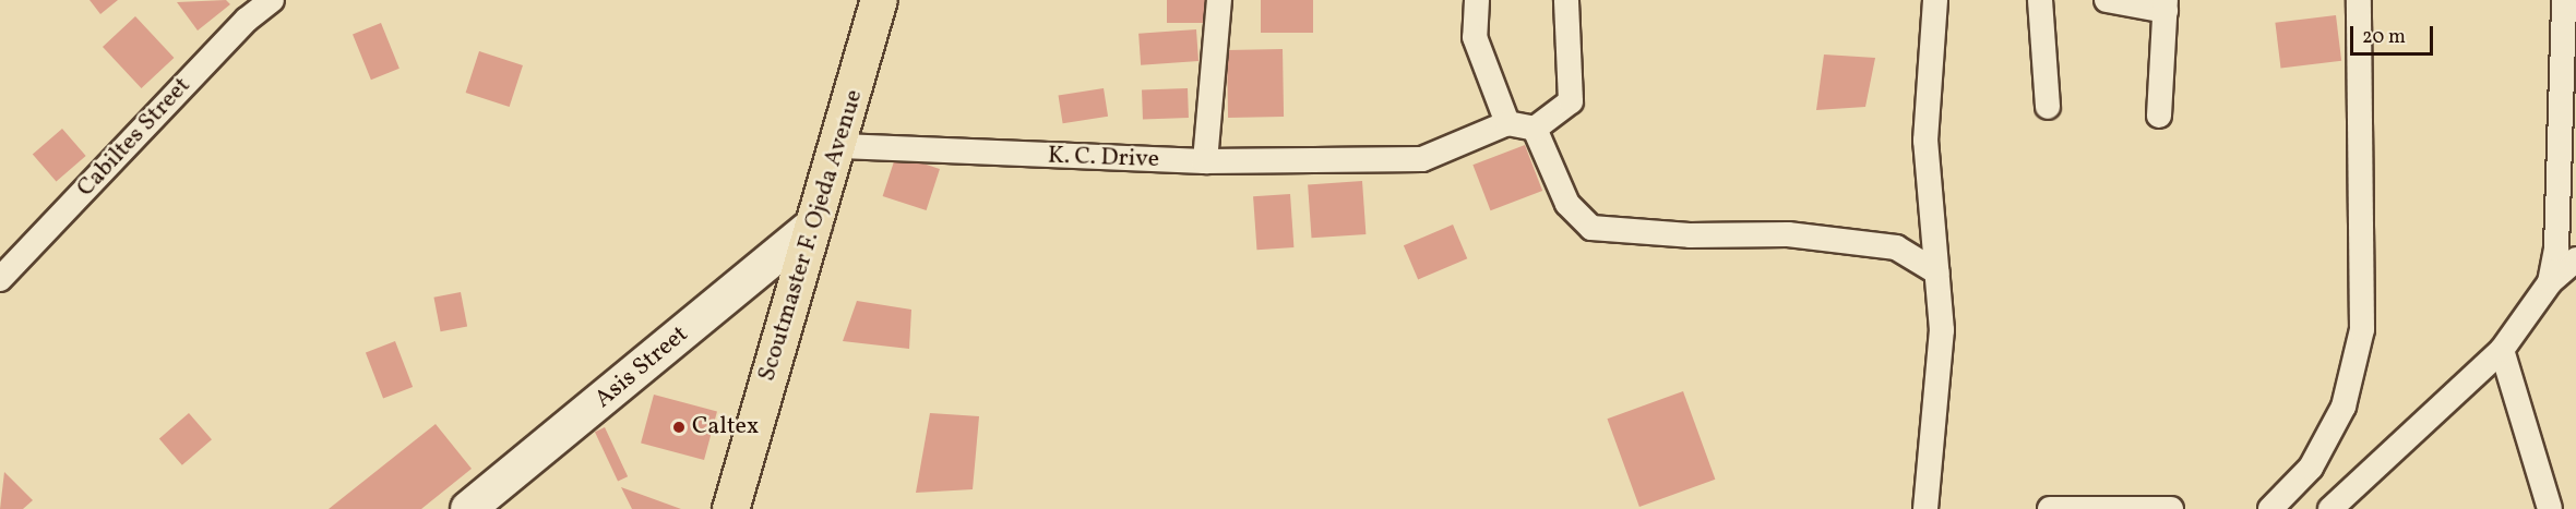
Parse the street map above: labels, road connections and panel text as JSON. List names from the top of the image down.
{
  "streets": {
    "highway": ["Scoutmaster F. Ojeda Avenue"],
    "main road": ["Asis Street"],
    "street": ["Cabiltes Street", "K. C. Drive"]
  },
  "crossings": [
    ["K. C. Drive", "Scoutmaster F. Ojeda Avenue"],
    ["Scoutmaster F. Ojeda Avenue", "Asis Street"]
  ],
  "places": ["Caltex"],
  "scale_bar": "20 m"
}
